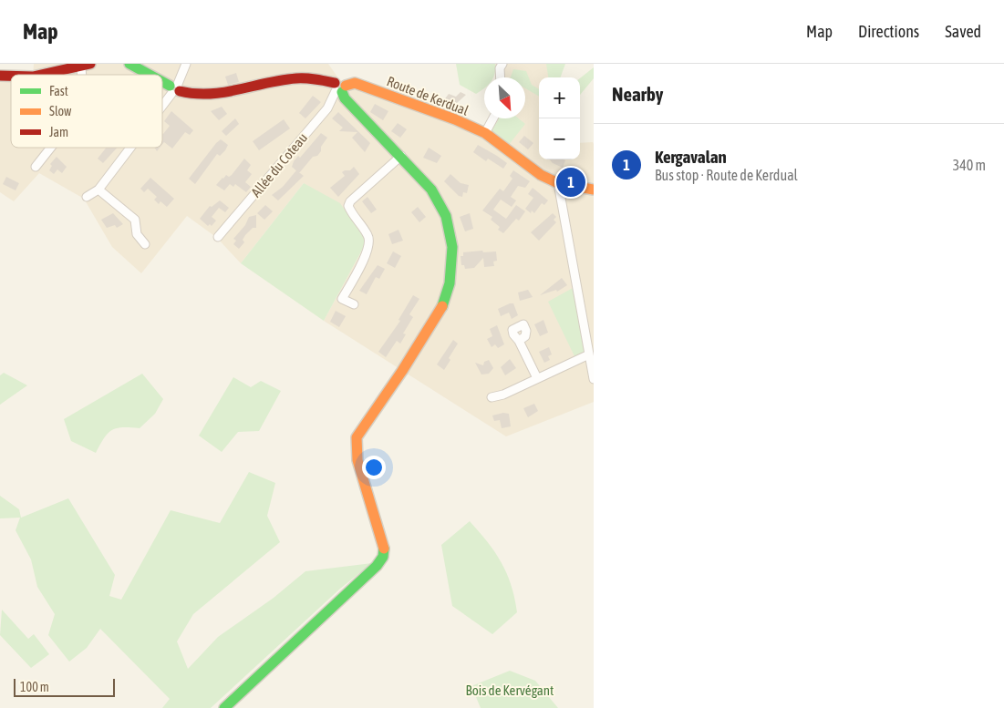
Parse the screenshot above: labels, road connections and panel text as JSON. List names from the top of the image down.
{
  "streets": {
    "street": ["Route de Kerdual", "Allée du Coteau"]
  },
  "crossings": [
    ["Route de Kerdual", "Allée du Coteau"]
  ],
  "parks": ["Bois de Kervégant"],
  "legend": ["Fast", "Slow", "Jam"],
  "scale_bar": "100 m",
  "north": "bottom right",
  "page": {
    "header": "Map",
    "nav": ["Map", "Directions", "Saved"],
    "heading": "Nearby",
    "map_buttons": ["+", "−"],
    "list": [
      {
        "mark": "1",
        "name": "Kergavalan",
        "note": "Bus stop · Route de Kerdual",
        "value": "340 m"
      }
    ],
    "pins": "1",
    "scale": "100 m"
  }
}
